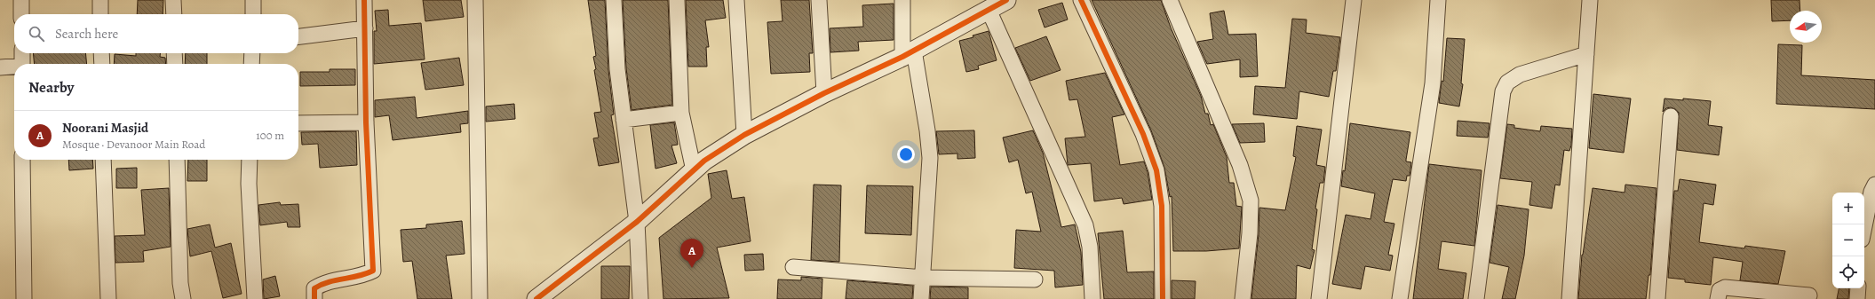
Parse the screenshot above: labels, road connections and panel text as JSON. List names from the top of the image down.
{
  "north": "left",
  "page": {
    "search": "Search here",
    "heading": "Nearby",
    "list": [
      {
        "mark": "A",
        "name": "Noorani Masjid",
        "note": "Mosque · Devanoor Main Road",
        "value": "100 m"
      }
    ],
    "map_buttons": ["+", "−"],
    "pins": "A"
  }
}
